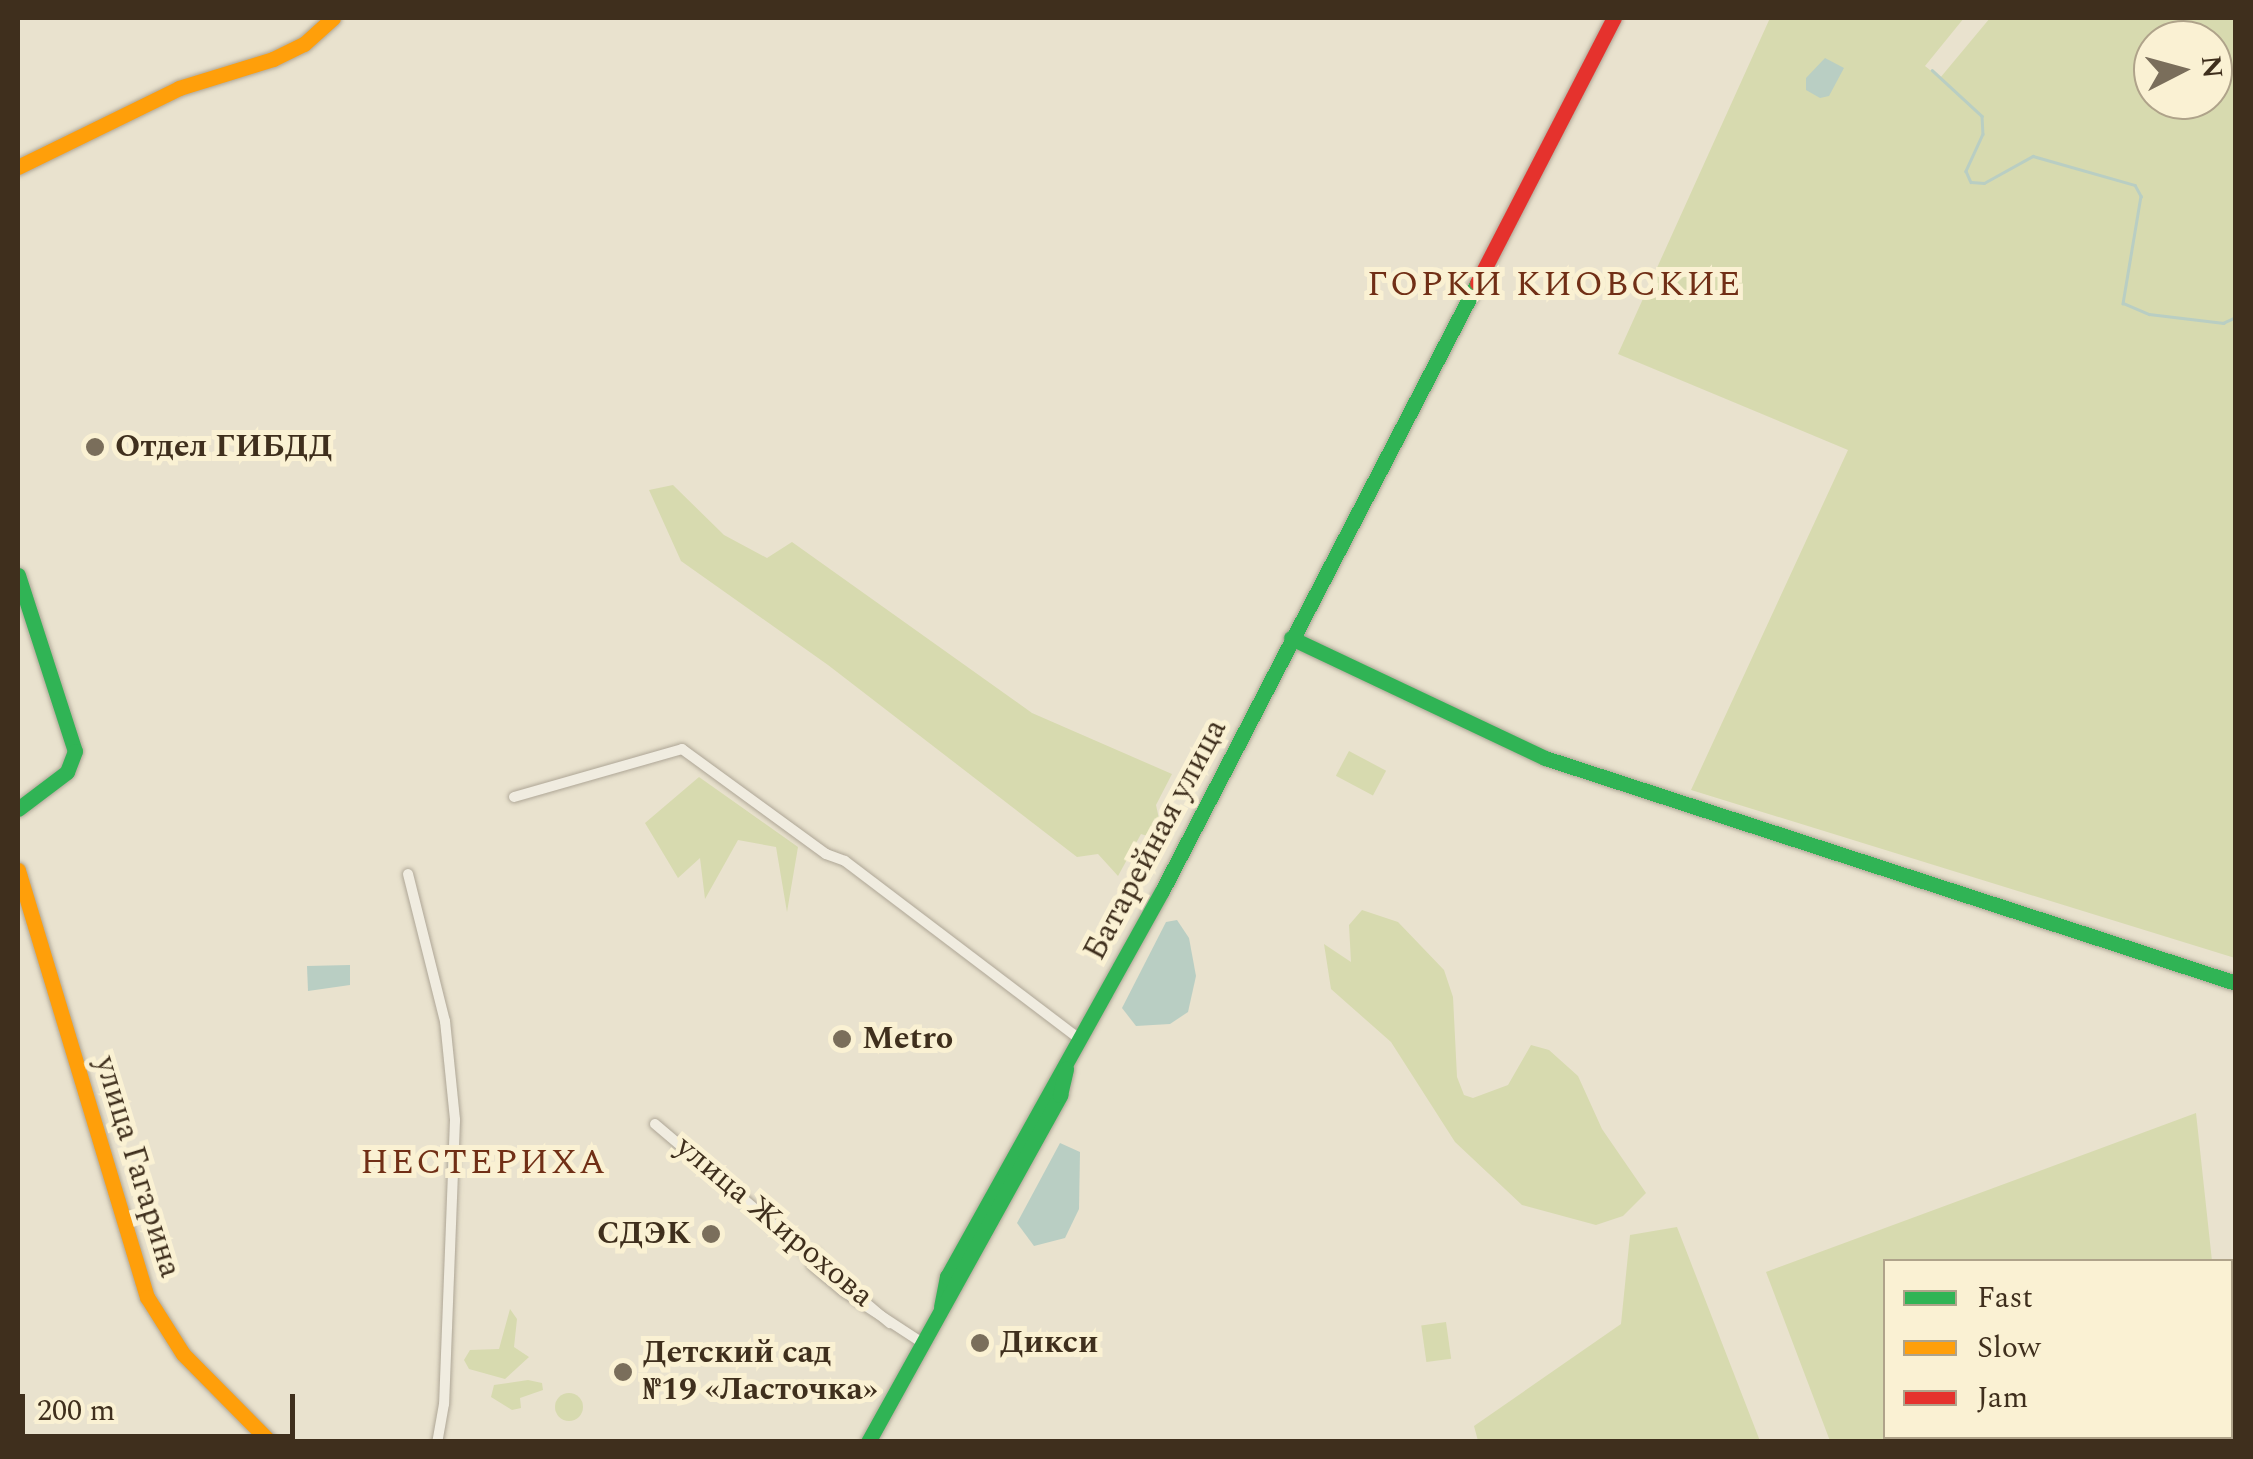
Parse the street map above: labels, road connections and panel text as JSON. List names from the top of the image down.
{
  "streets": {
    "street": ["Батарейная улица", "улица Гагарина", "улица Жирохова"]
  },
  "crossings": [
    ["Батарейная улица", "улица Жирохова"]
  ],
  "districts": ["ГОРКИ КИОВСКИЕ", "НЕСТЕРИХА"],
  "places": [
    "Отдел ГИБДД",
    "Metro",
    "СДЭК",
    "Дикси",
    "Детский сад №19 «Ласточка»"
  ],
  "legend": ["Fast", "Slow", "Jam"],
  "scale_bar": "200 m",
  "north": "right"
}
